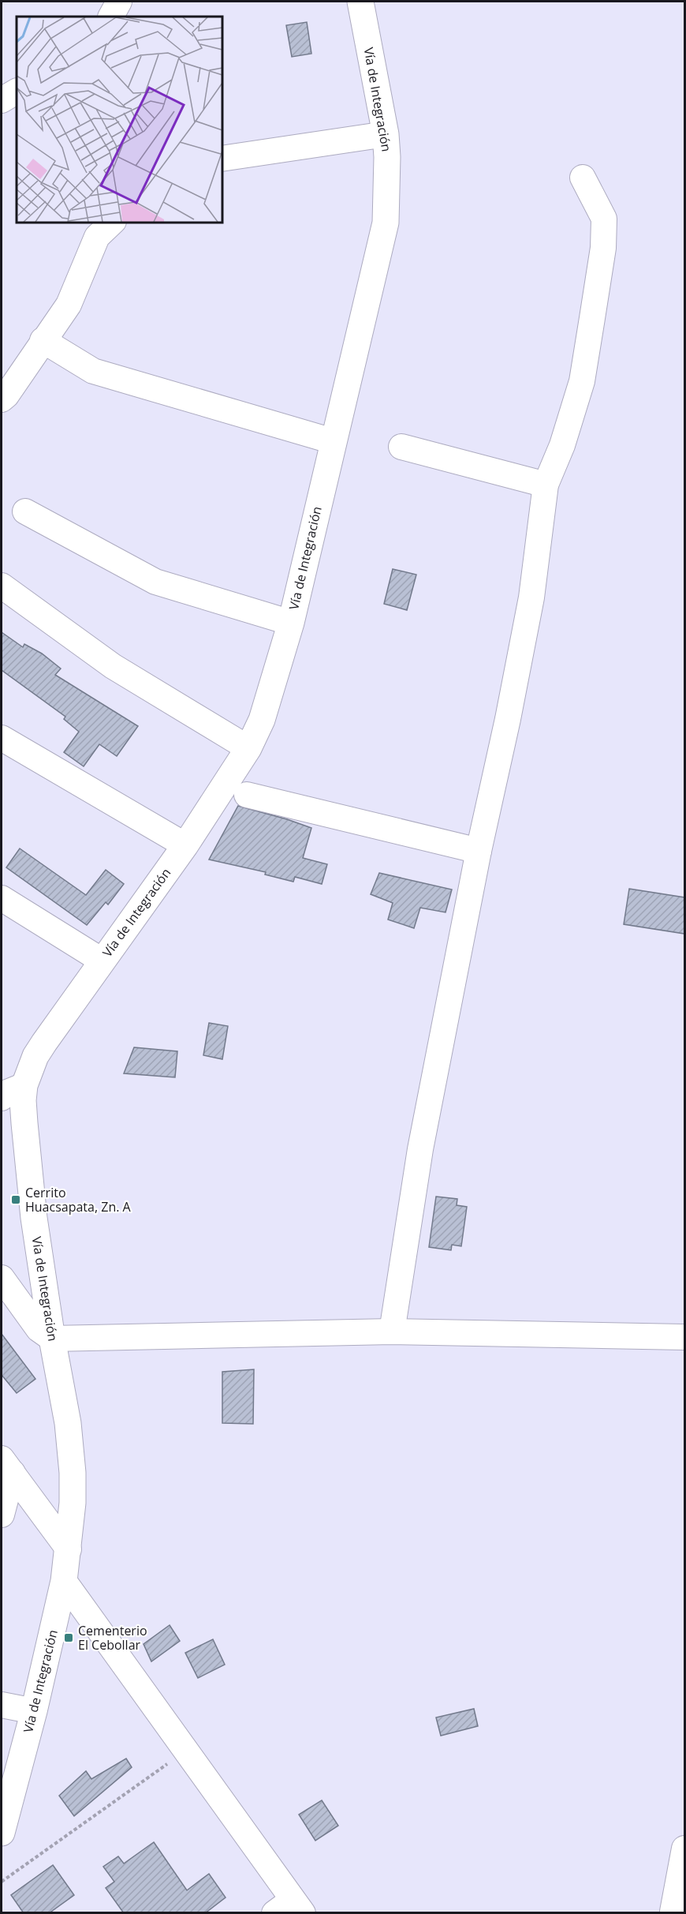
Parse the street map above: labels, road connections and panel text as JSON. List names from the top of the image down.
{
  "streets": {
    "main road": ["Vía de Integración"]
  },
  "places": {
    "transit": ["Cerrito Huacsapata, Zn. A", "Cementerio El Cebollar"]
  }
}
